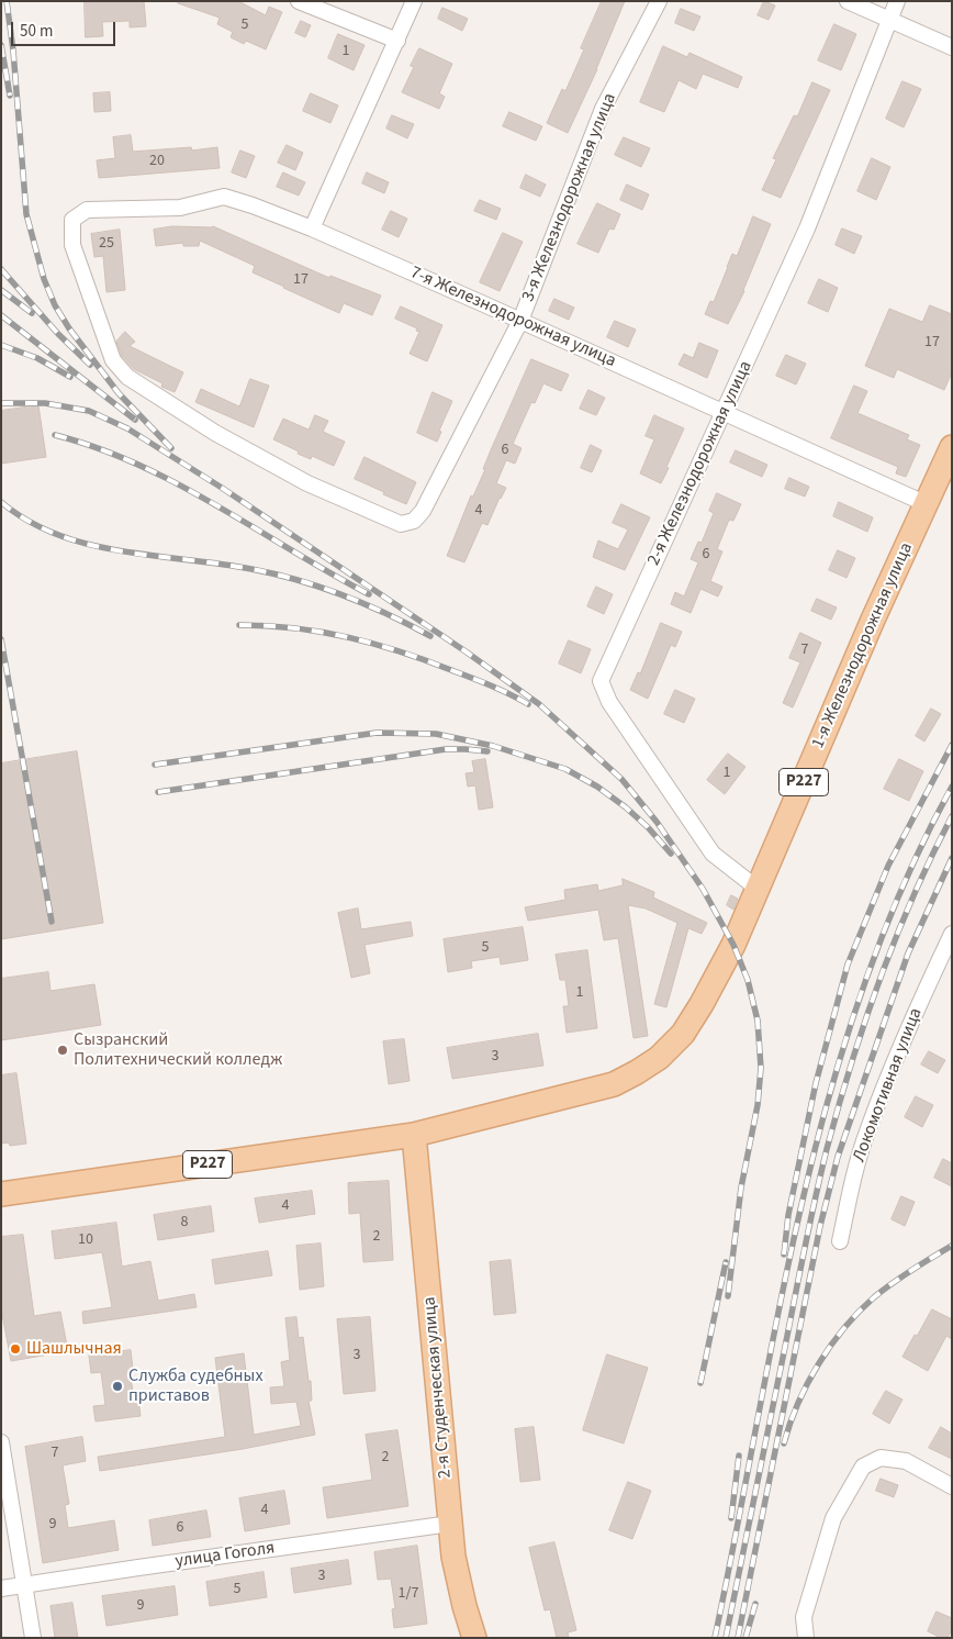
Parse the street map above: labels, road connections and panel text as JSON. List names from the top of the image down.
{
  "streets": {
    "main road": ["1-я Железнодорожная улица", "Р227", "2-я Студенческая улица"],
    "street": [
      "3-я Железнодорожная улица",
      "7-я Железнодорожная улица",
      "2-я Железнодорожная улица",
      "Локомотивная улица",
      "улица Гоголя"
    ]
  },
  "crossings": [
    ["3-я Железнодорожная улица", "7-я Железнодорожная улица"],
    ["7-я Железнодорожная улица", "2-я Железнодорожная улица"],
    ["7-я Железнодорожная улица", "1-я Железнодорожная улица"],
    ["2-я Железнодорожная улица", "1-я Железнодорожная улица"],
    ["1-я Железнодорожная улица", "Р227"],
    ["1-я Железнодорожная улица", "2-я Студенческая улица"],
    ["Р227", "2-я Студенческая улица"],
    ["2-я Студенческая улица", "улица Гоголя"]
  ],
  "places": ["Сызранский Политехнический колледж", "Шашлычная", "Служба судебных приставов"],
  "house_numbers": [
    "5",
    "1",
    "20",
    "25",
    "17",
    "17",
    "6",
    "4",
    "6",
    "7",
    "1",
    "5",
    "1",
    "3",
    "4",
    "8",
    "2",
    "10",
    "3",
    "7",
    "2",
    "4",
    "9",
    "6",
    "3",
    "5",
    "1/7",
    "9"
  ],
  "scale_bar": "50 m"
}
